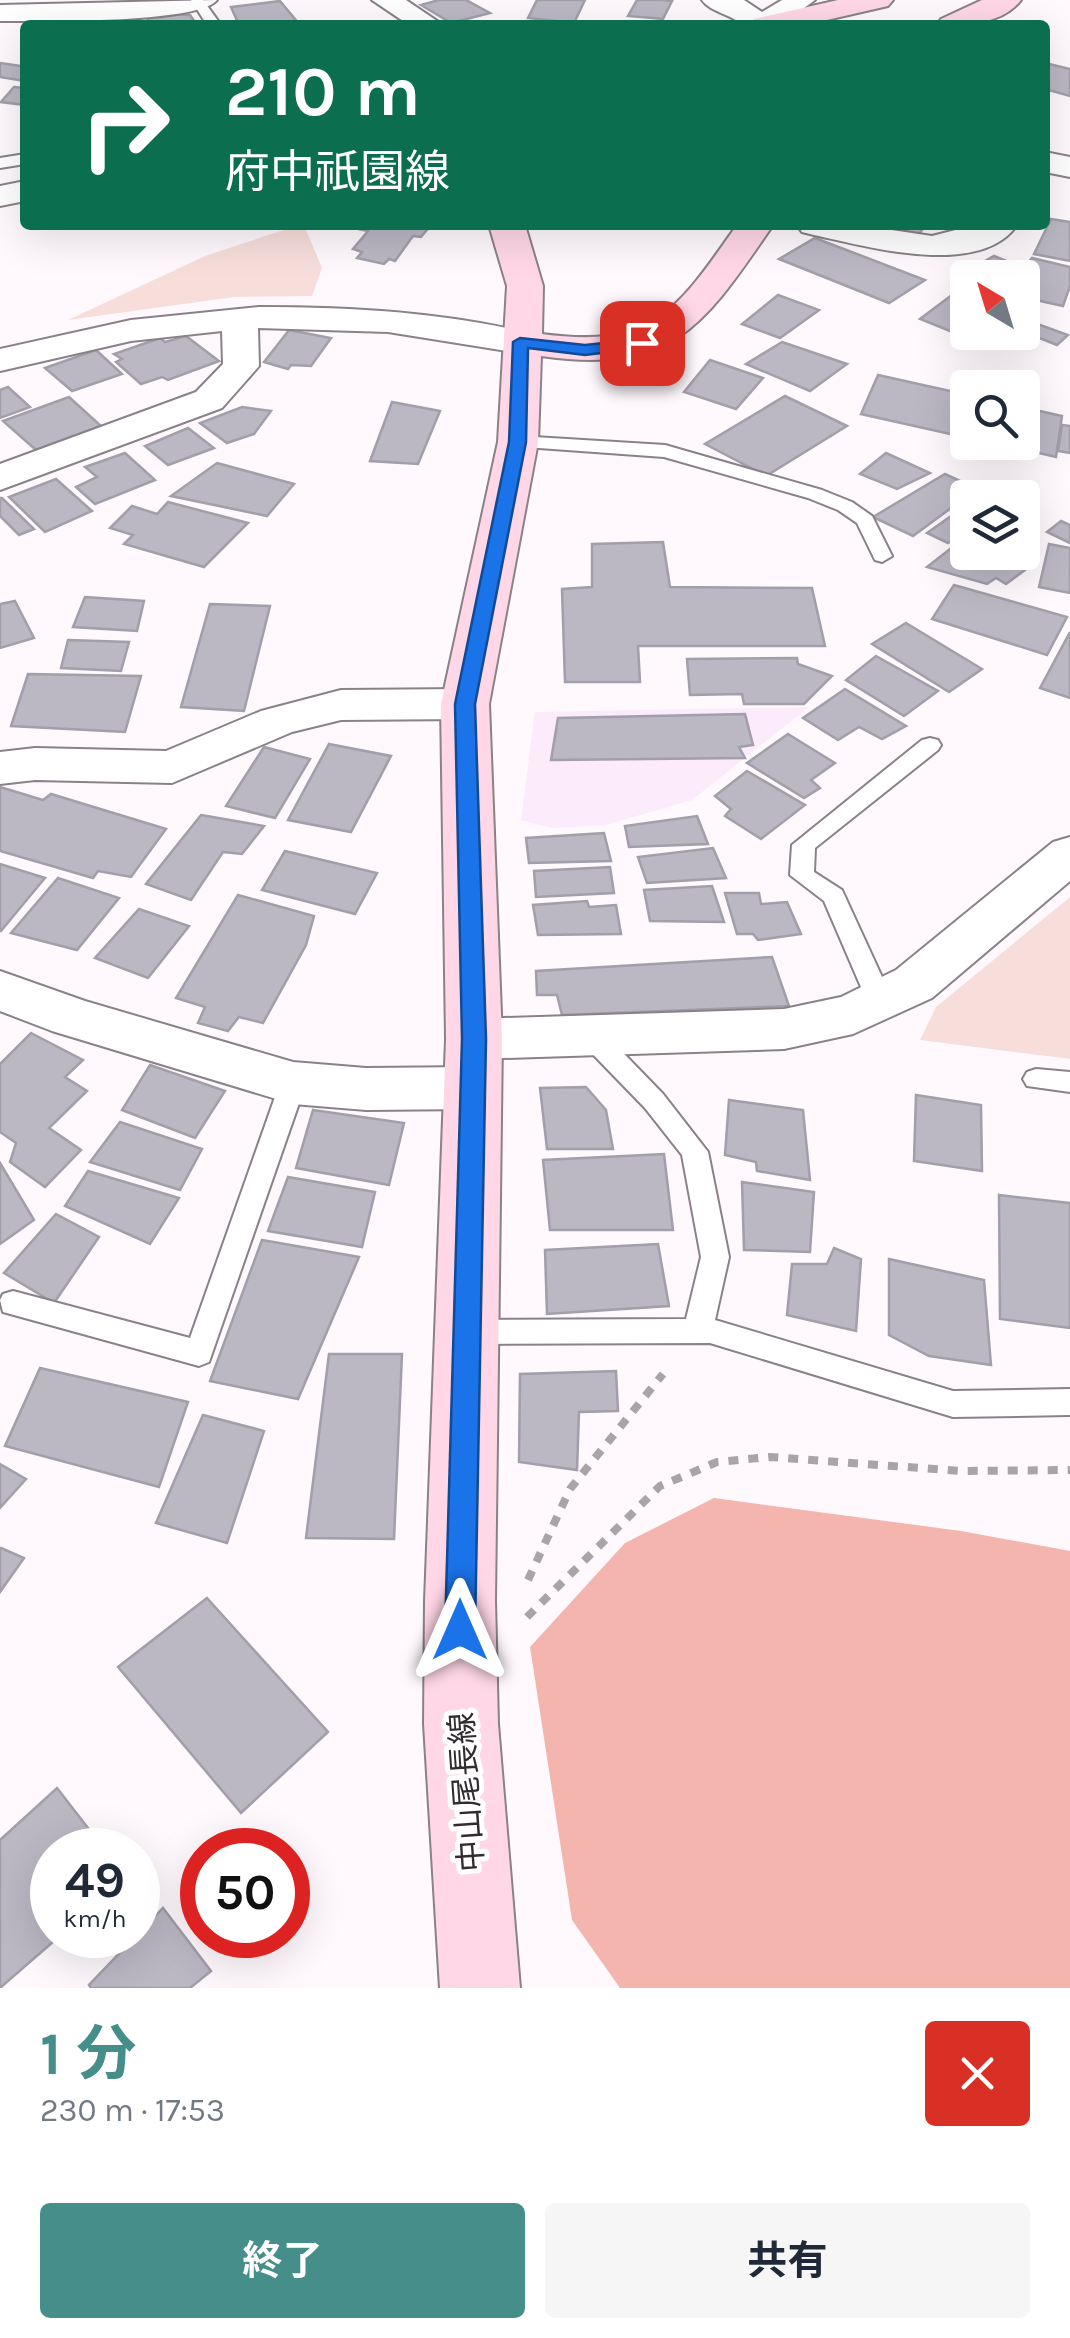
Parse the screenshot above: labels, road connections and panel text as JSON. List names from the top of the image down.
{
  "streets": {
    "main road": ["中山尾長線"]
  },
  "north": "top left",
  "page": {
    "turn": ["210 m", "府中祇園線"],
    "speed": "49 km/h",
    "limit": "50",
    "heading": ["1 分", "230 m · 17:53"],
    "buttons": ["終了", "共有"]
  }
}
